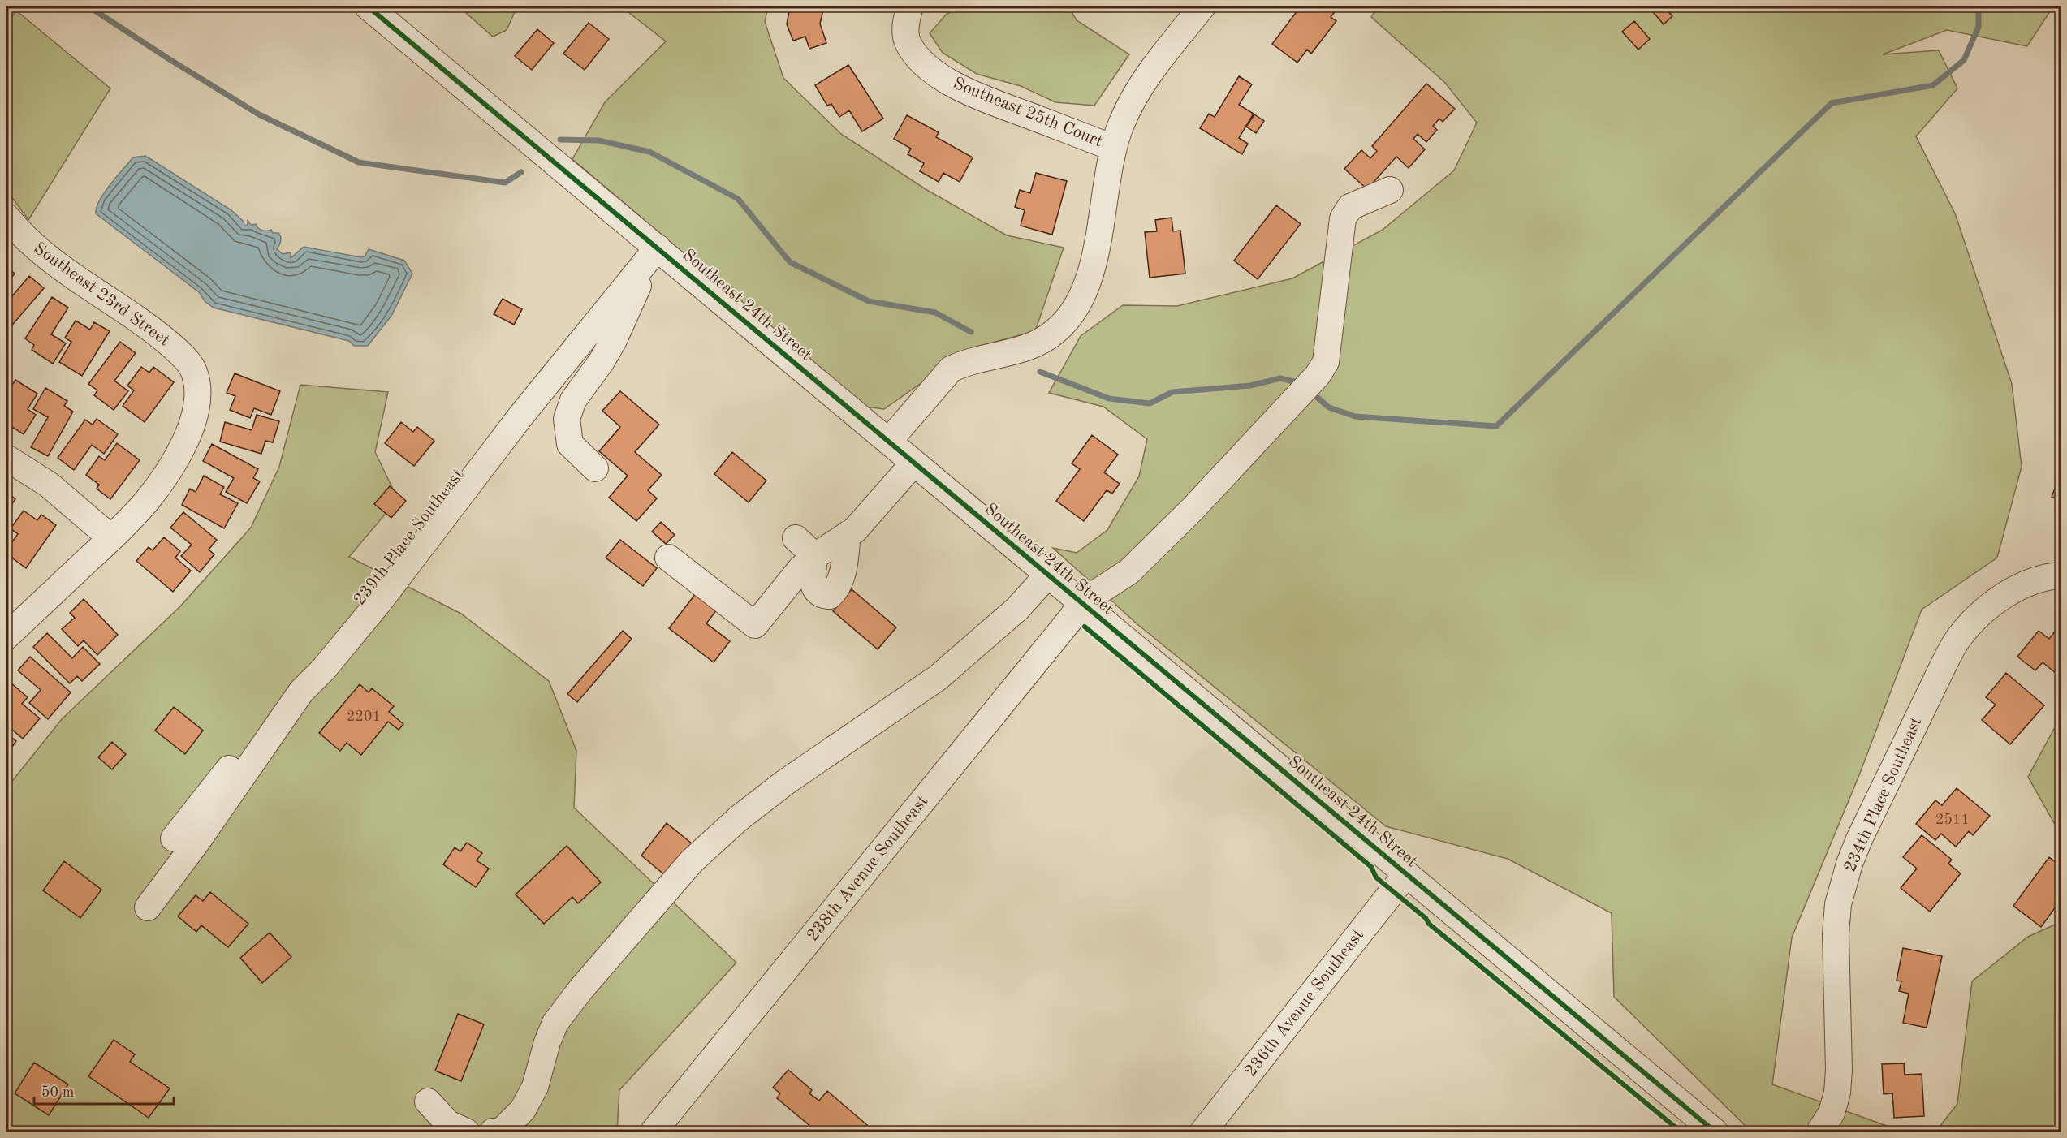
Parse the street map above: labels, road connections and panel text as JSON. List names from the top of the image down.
{
  "streets": {
    "street": [
      "Southeast 25th Court",
      "Southeast 23rd Street",
      "Southeast 24th Street",
      "239th Place Southeast",
      "234th Place Southeast",
      "238th Avenue Southeast",
      "236th Avenue Southeast"
    ]
  },
  "crossings": [
    ["Southeast 24th Street", "239th Place Southeast"],
    ["Southeast 24th Street", "238th Avenue Southeast"],
    ["Southeast 24th Street", "236th Avenue Southeast"]
  ],
  "house_numbers": ["2201", "2511"],
  "scale_bar": "50 m"
}
